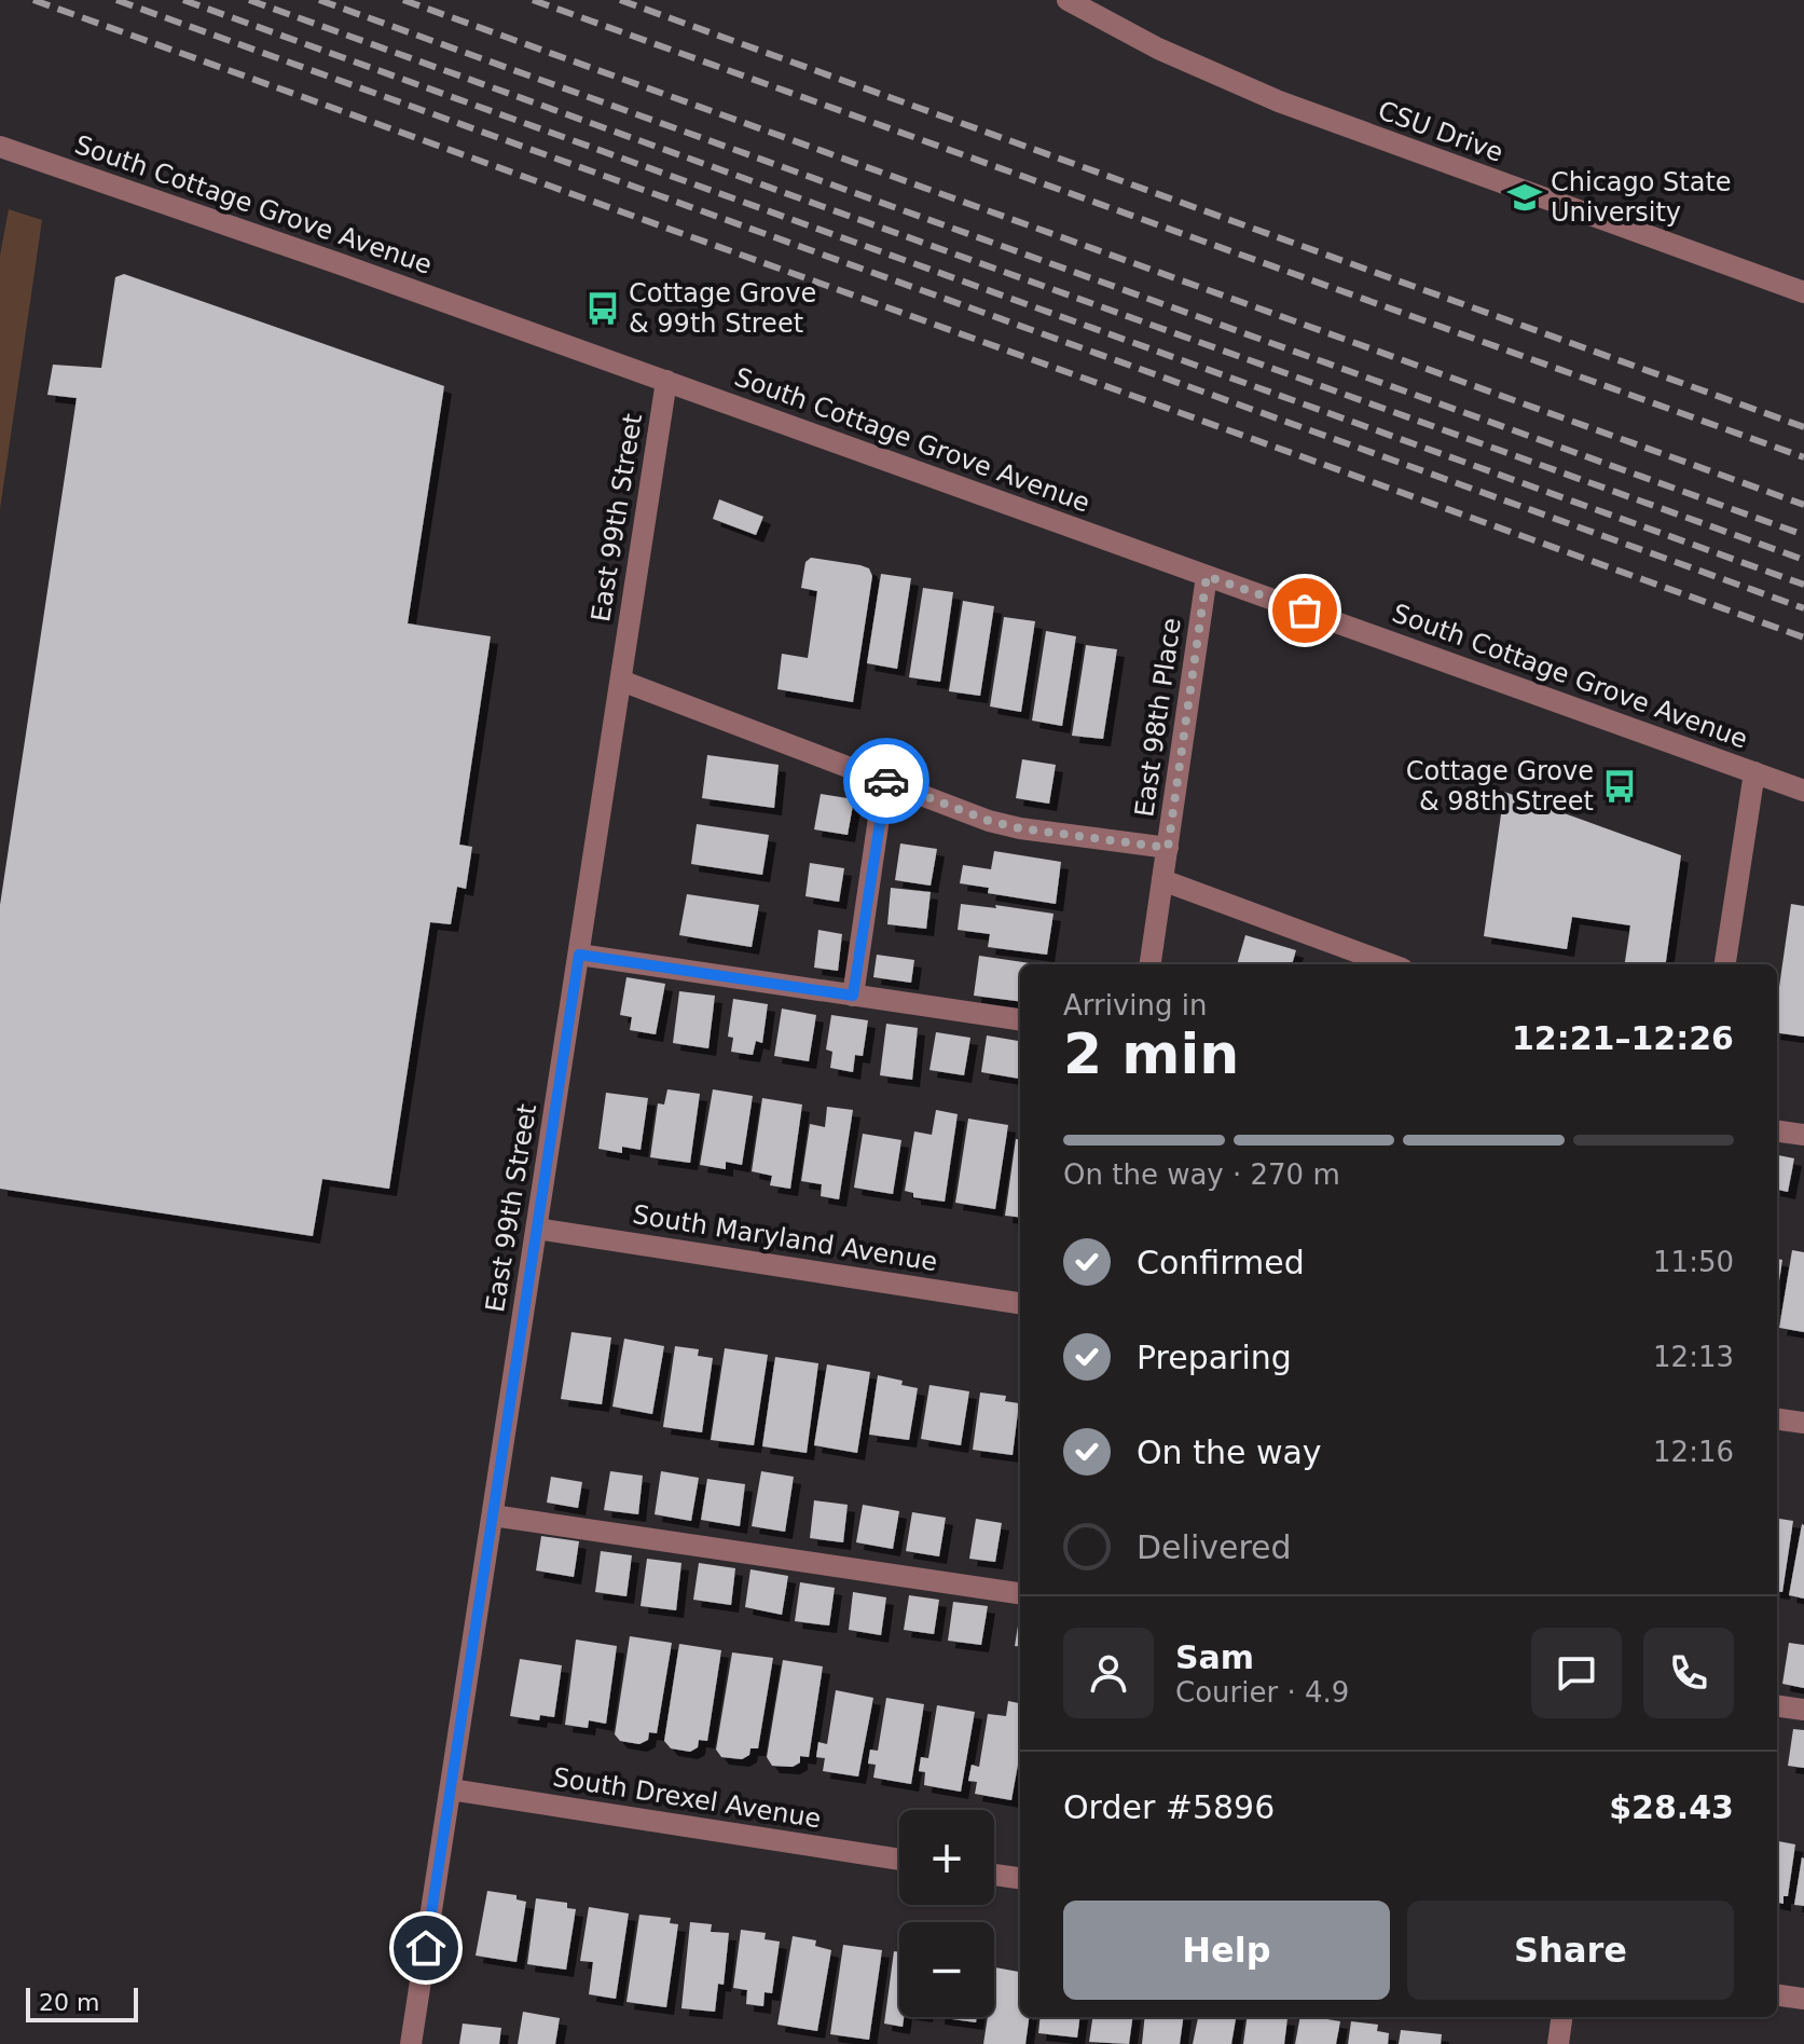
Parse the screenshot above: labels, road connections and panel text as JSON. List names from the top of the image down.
{
  "streets": {
    "street": [
      "CSU Drive",
      "South Cottage Grove Avenue",
      "East 99th Street",
      "East 98th Place",
      "South Maryland Avenue",
      "South Drexel Avenue"
    ]
  },
  "crossings": [
    ["South Cottage Grove Avenue", "East 99th Street"],
    ["South Cottage Grove Avenue", "East 98th Place"],
    ["East 99th Street", "South Maryland Avenue"],
    ["East 99th Street", "South Drexel Avenue"]
  ],
  "places": {
    "school or university": ["Chicago State University"],
    "bus stop": ["Cottage Grove & 99th Street", "Cottage Grove & 98th Street"]
  },
  "scale_bar": "20 m",
  "page": {
    "heading": ["2 min", "Arriving in", "12:21–12:26"],
    "panel": [
      "Sam",
      "Courier · 4.9",
      "Order #5896",
      "$28.43"
    ],
    "bar": "On the way · 270 m",
    "list": [
      ["Confirmed", "11:50"],
      ["Preparing", "12:13"],
      ["On the way", "12:16"],
      "Delivered"
    ],
    "map_buttons": ["+", "−"],
    "buttons": ["Help", "Share"],
    "scale": "20 m"
  }
}
